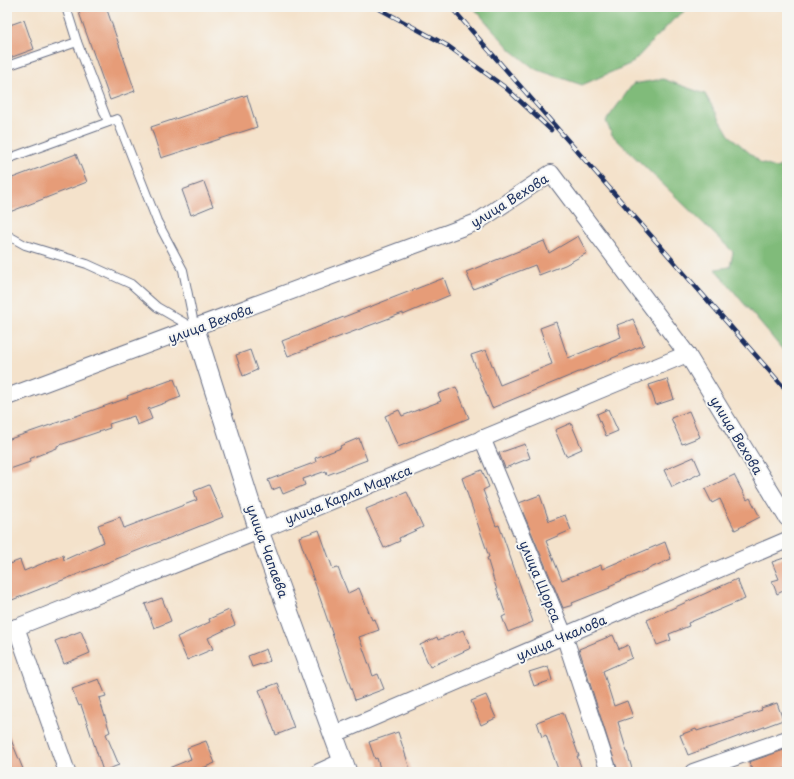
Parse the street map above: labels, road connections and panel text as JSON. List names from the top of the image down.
{
  "streets": {
    "street": [
      "улица Вехова",
      "улица Карла Маркса",
      "улица Чапаева",
      "улица Щорса",
      "улица Чкалова"
    ]
  },
  "crossings": [
    ["улица Вехова", "улица Карла Маркса"],
    ["улица Вехова", "улица Чапаева"],
    ["улица Карла Маркса", "улица Чапаева"],
    ["улица Карла Маркса", "улица Щорса"],
    ["улица Чапаева", "улица Чкалова"],
    ["улица Щорса", "улица Чкалова"]
  ]
}
